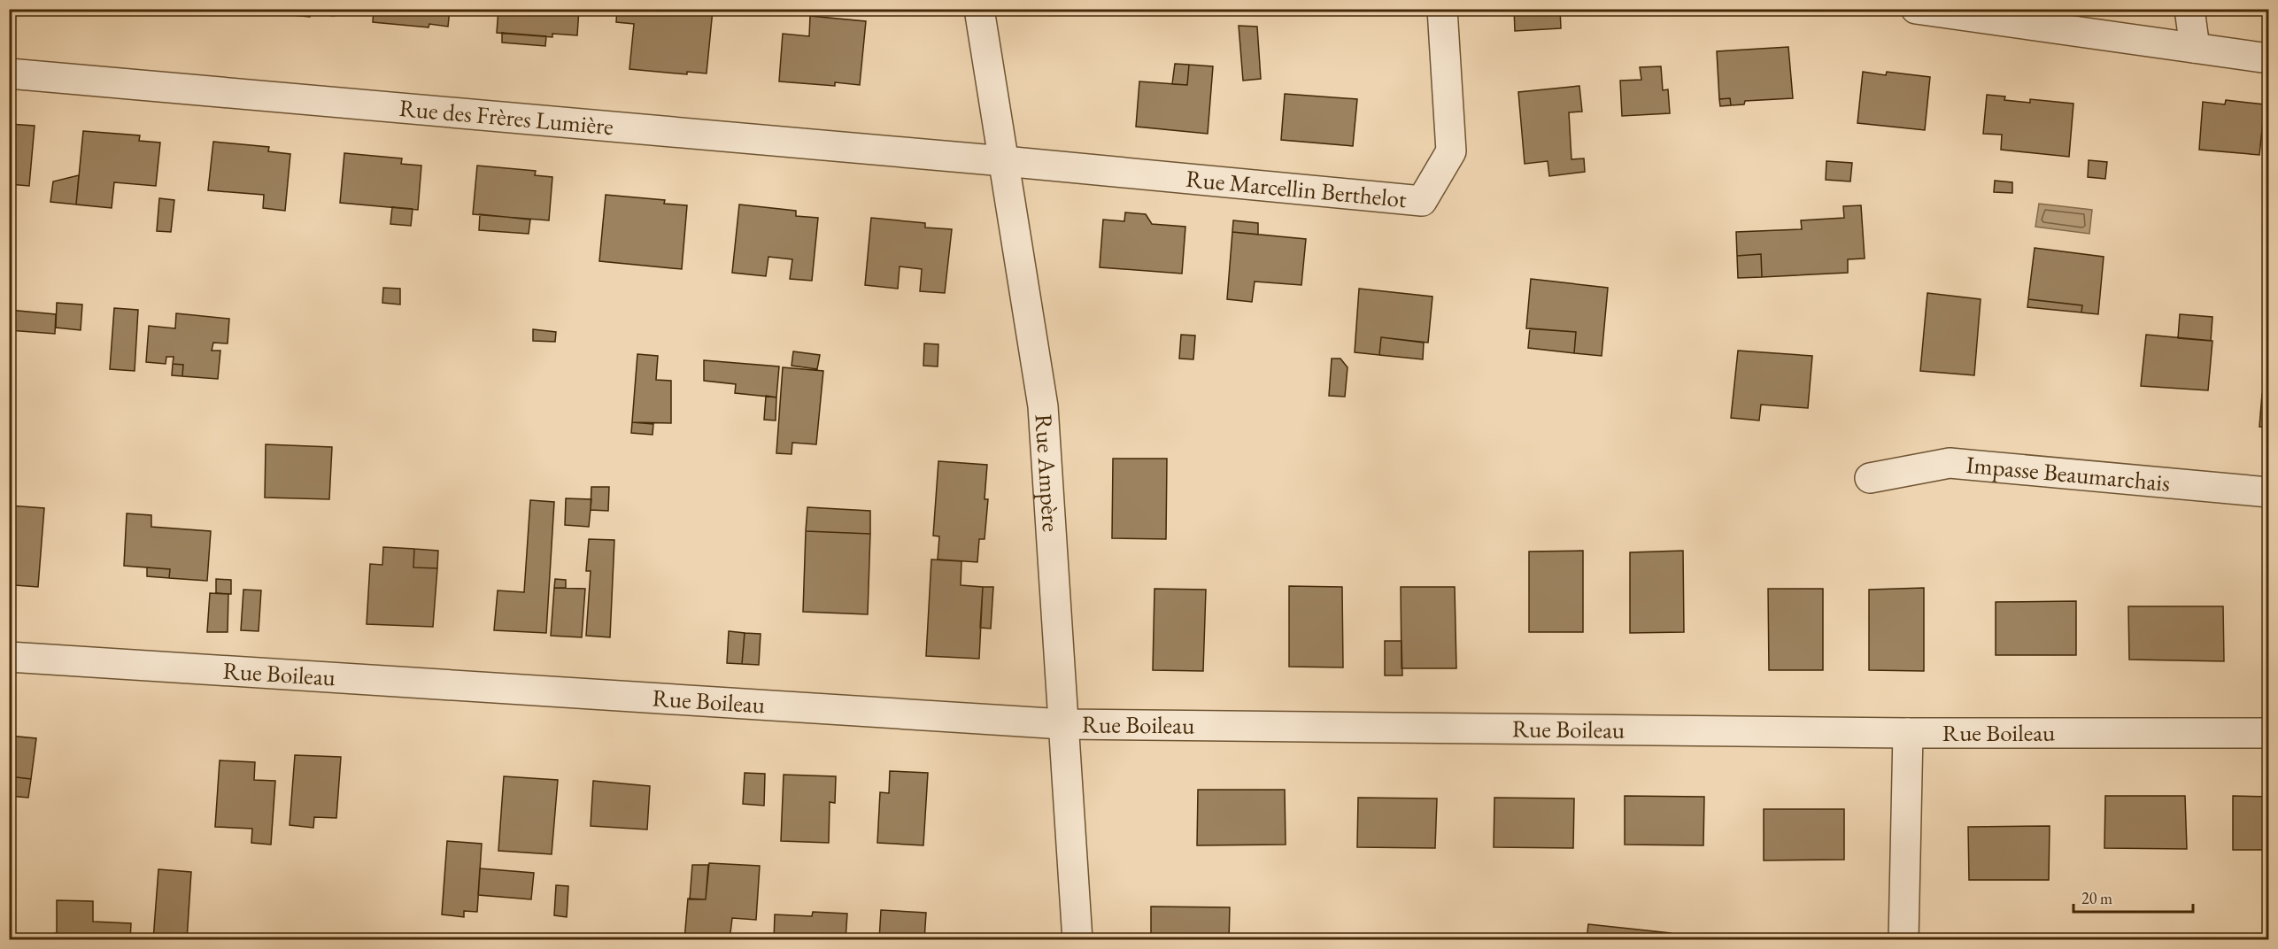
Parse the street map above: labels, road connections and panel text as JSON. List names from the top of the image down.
{
  "streets": {
    "street": [
      "Rue des Frères Lumière",
      "Rue Marcellin Berthelot",
      "Rue Ampère",
      "Impasse Beaumarchais",
      "Rue Boileau"
    ]
  },
  "crossings": [
    ["Rue des Frères Lumière", "Rue Marcellin Berthelot"],
    ["Rue des Frères Lumière", "Rue Ampère"],
    ["Rue Marcellin Berthelot", "Rue Ampère"],
    ["Rue Ampère", "Rue Boileau"]
  ],
  "scale_bar": "20 m"
}
